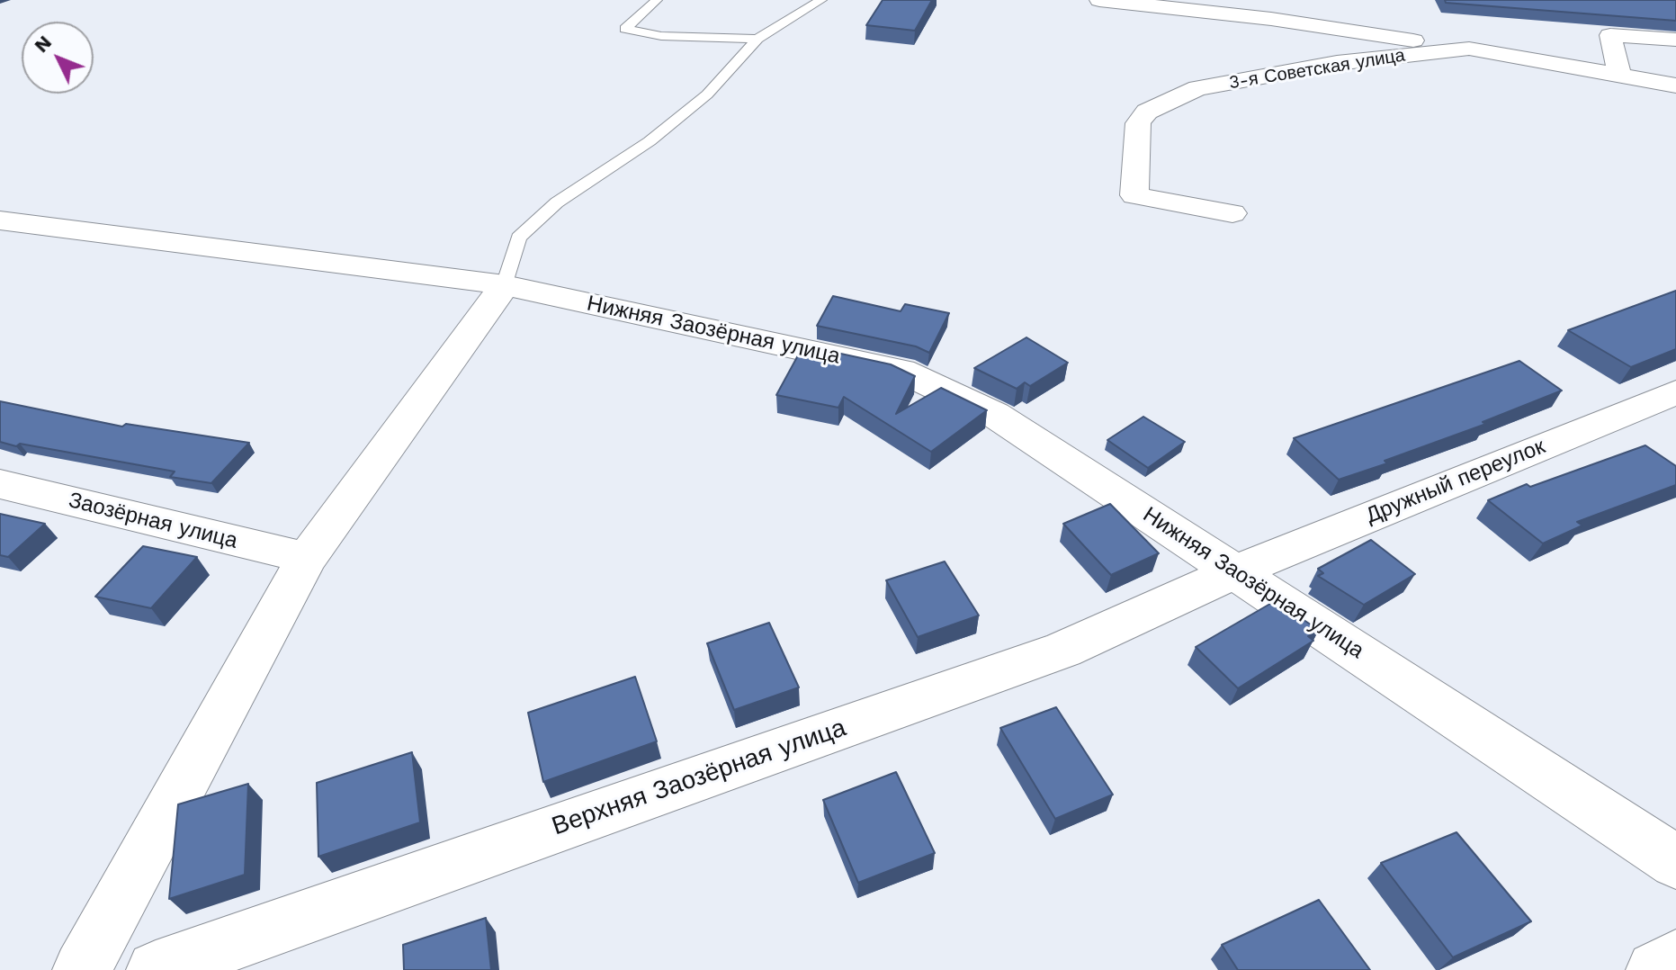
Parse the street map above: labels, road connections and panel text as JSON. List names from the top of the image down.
{
  "streets": {
    "street": [
      "3-я Советская улица",
      "Нижняя Заозёрная улица",
      "Дружный переулок",
      "Заозёрная улица",
      "Верхняя Заозёрная улица"
    ]
  },
  "crossings": [
    ["Нижняя Заозёрная улица", "Дружный переулок"],
    ["Нижняя Заозёрная улица", "Верхняя Заозёрная улица"],
    ["Дружный переулок", "Верхняя Заозёрная улица"]
  ],
  "north": "top left"
}
